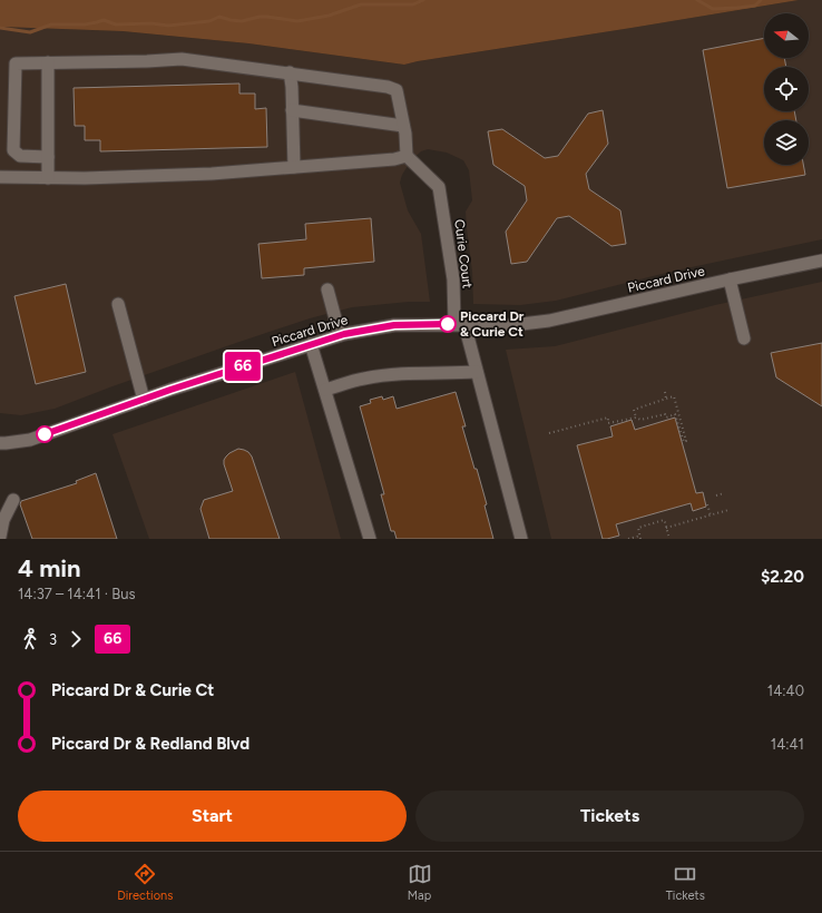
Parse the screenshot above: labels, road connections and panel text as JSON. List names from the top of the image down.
{
  "streets": {
    "street": ["Curie Court", "Piccard Drive"]
  },
  "crossings": [
    ["Curie Court", "Piccard Drive"]
  ],
  "places": ["Piccard Dr & Curie Ct"],
  "lines": ["bus line 66"],
  "north": "left",
  "page": {
    "on_map": "66",
    "heading": ["4 min", "14:37 – 14:41 · Bus", "$2.20"],
    "legs": ["3", "66"],
    "list": [
      {
        "name": "Piccard Dr & Curie Ct",
        "value": "14:40"
      },
      {
        "name": "Piccard Dr & Redland Blvd",
        "value": "14:41"
      }
    ],
    "buttons": ["Start", "Tickets"],
    "tabs": ["Directions", "Map", "Tickets"]
  }
}
